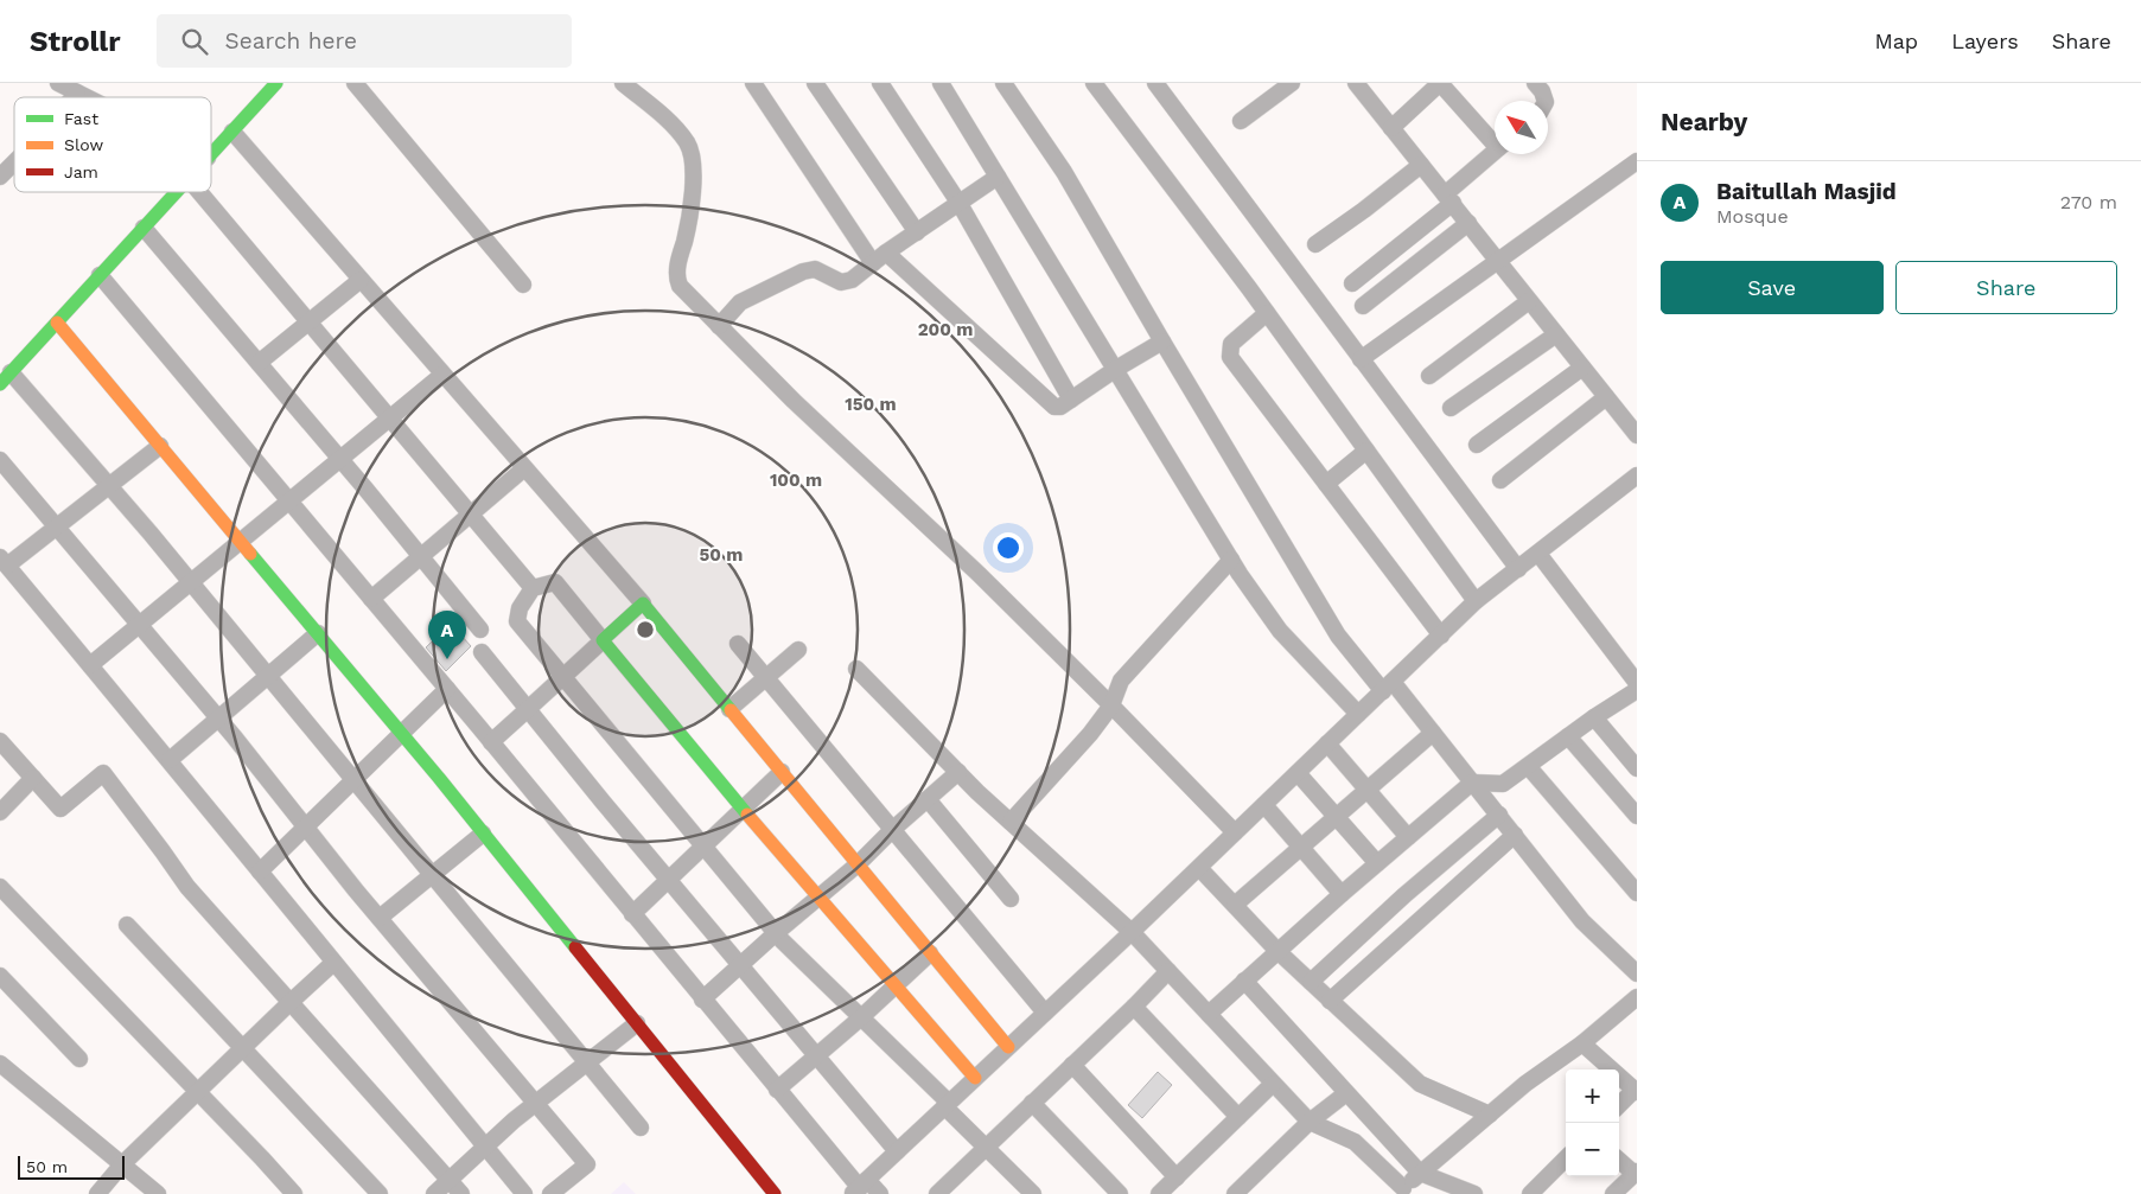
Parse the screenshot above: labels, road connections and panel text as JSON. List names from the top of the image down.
{
  "legend": ["Fast", "Slow", "Jam"],
  "scale_bar": "50 m",
  "north": "top left",
  "page": {
    "header": "Strollr",
    "search": "Search here",
    "nav": ["Map", "Layers", "Share"],
    "heading": "Nearby",
    "list": [
      {
        "mark": "A",
        "name": "Baitullah Masjid",
        "note": "Mosque",
        "value": "270 m"
      }
    ],
    "buttons": ["Save", "Share"],
    "pins": "A",
    "map_buttons": ["+", "−"],
    "scale": "50 m"
  },
  "rings": [
    "200 m",
    "150 m",
    "100 m",
    "50 m"
  ]
}
